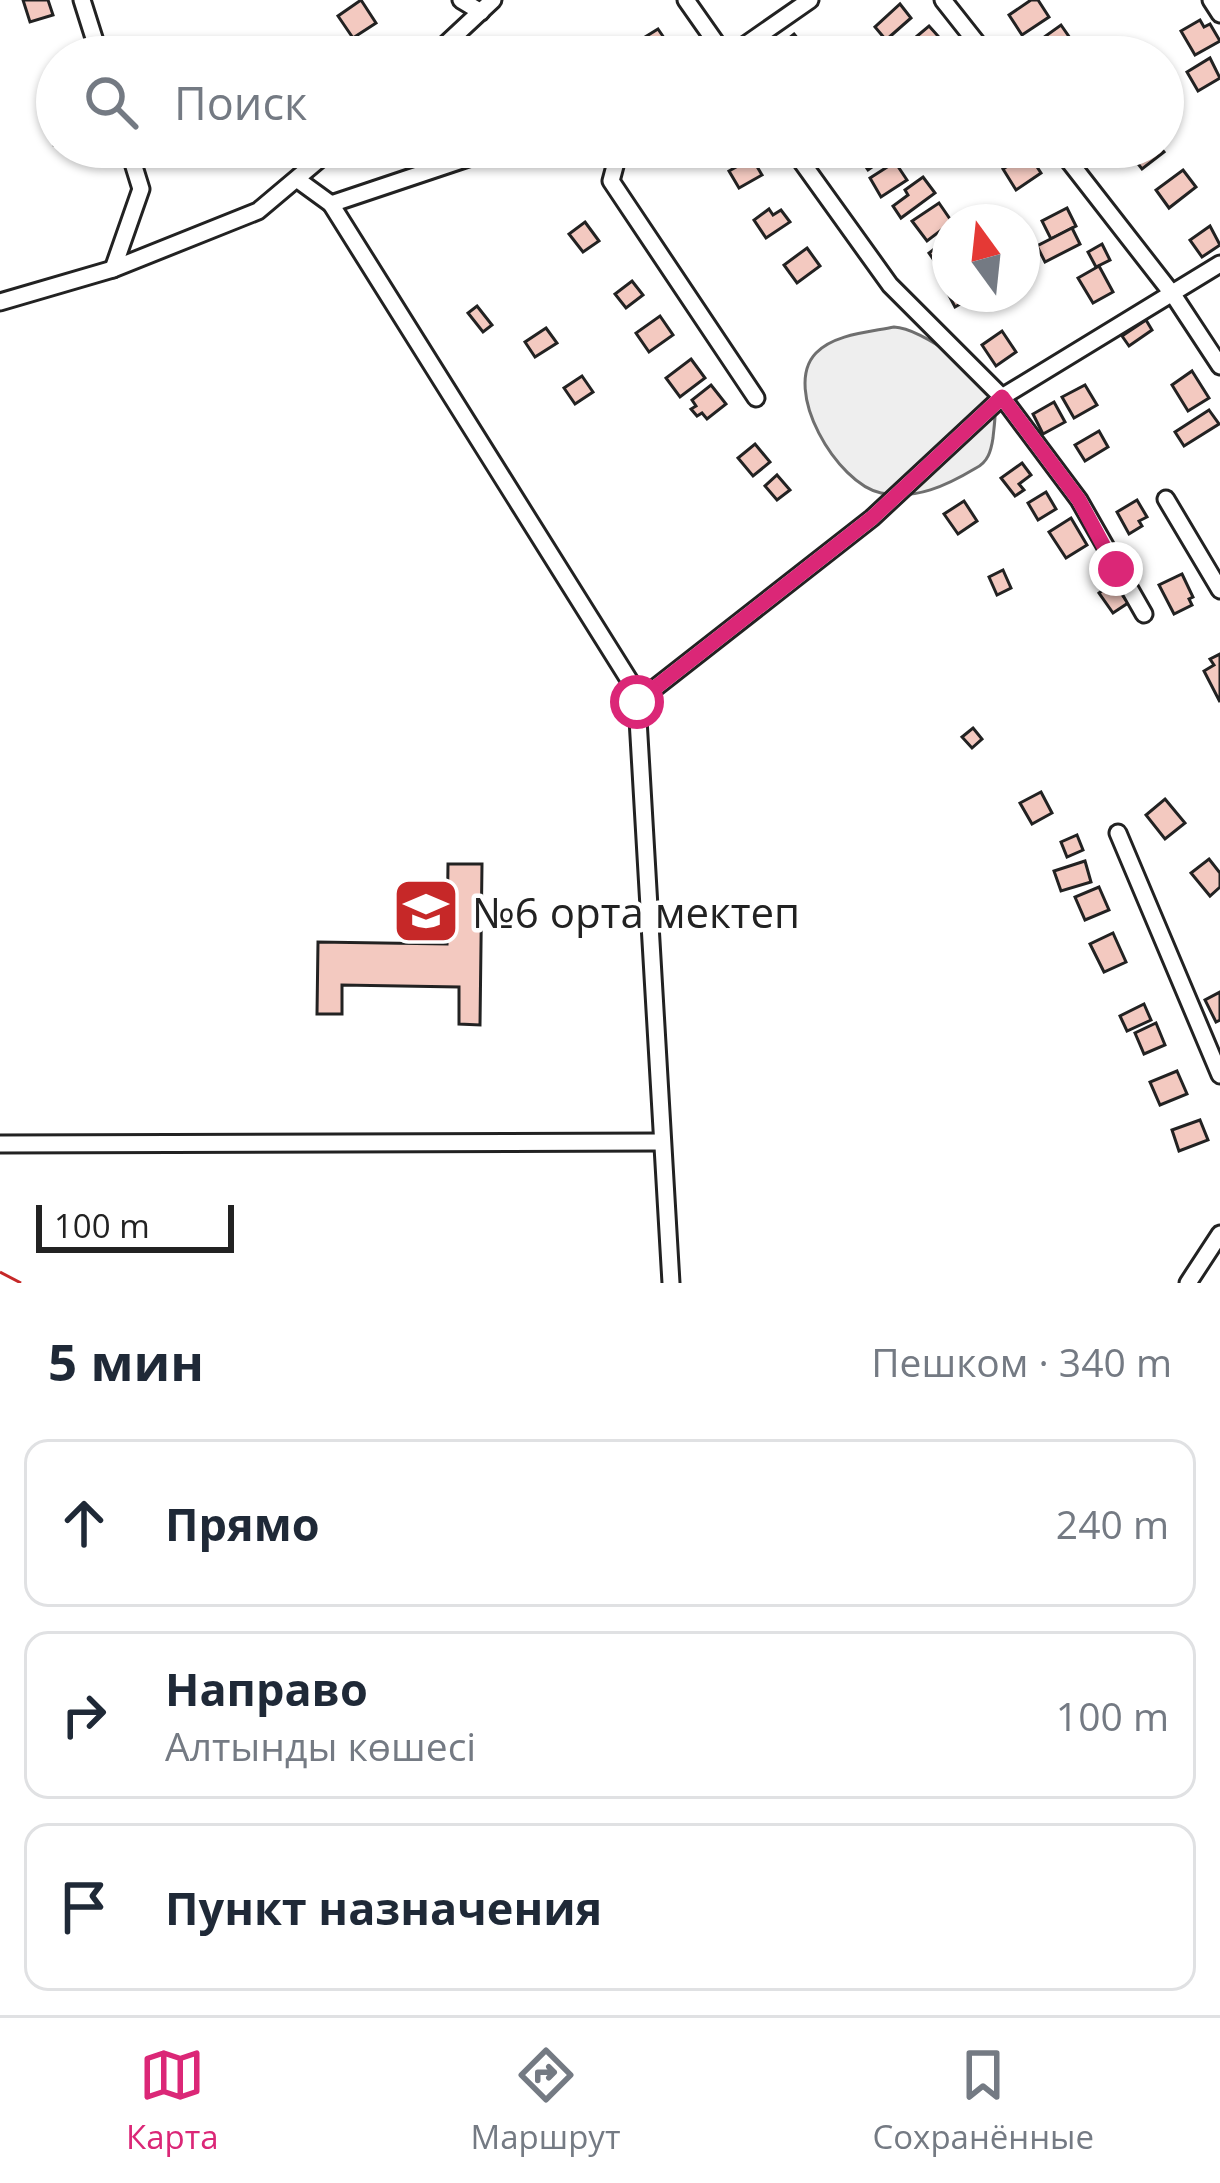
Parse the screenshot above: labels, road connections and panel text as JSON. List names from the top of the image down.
{
  "places": {
    "school or university": ["№6 орта мектеп"]
  },
  "scale_bar": "100 m",
  "north": "top",
  "page": {
    "search": "Поиск",
    "scale": "100 m",
    "heading": ["5 мин", "Пешком · 340 m"],
    "list": [
      ["Прямо", "240 m"],
      ["Направо", "Алтынды көшесі", "100 m"],
      "Пункт назначения"
    ],
    "nav": ["Карта", "Маршрут", "Сохранённые"]
  }
}
